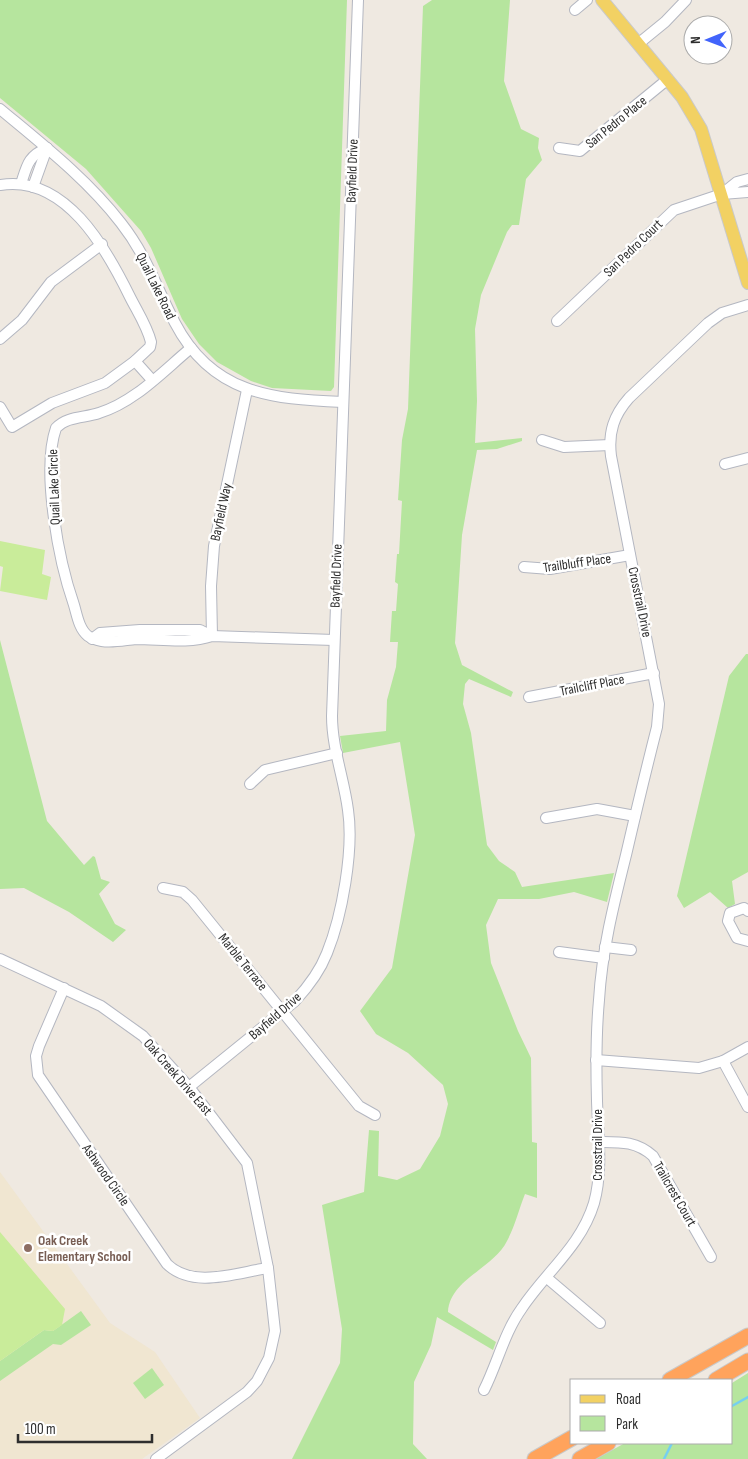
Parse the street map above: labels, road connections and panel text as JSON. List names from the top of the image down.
{
  "streets": {
    "street": [
      "San Pedro Place",
      "Bayfield Drive",
      "San Pedro Court",
      "Quail Lake Road",
      "Quail Lake Circle",
      "Bayfield Way",
      "Trailbluff Place",
      "Crosstrail Drive",
      "Trailcliff Place",
      "Marble Terrace",
      "Oak Creek Drive East",
      "Ashwood Circle",
      "Trailcrest Court"
    ]
  },
  "crossings": [
    ["Bayfield Drive", "Quail Lake Road"],
    ["Bayfield Drive", "Quail Lake Circle"],
    ["Bayfield Drive", "Marble Terrace"],
    ["Bayfield Drive", "Oak Creek Drive East"],
    ["Quail Lake Road", "Quail Lake Circle"],
    ["Quail Lake Road", "Bayfield Way"],
    ["Quail Lake Circle", "Bayfield Way"],
    ["Trailbluff Place", "Crosstrail Drive"],
    ["Crosstrail Drive", "Trailcliff Place"],
    ["Crosstrail Drive", "Trailcrest Court"],
    ["Oak Creek Drive East", "Ashwood Circle"]
  ],
  "places": ["Oak Creek Elementary School"],
  "legend": ["Road", "Park"],
  "scale_bar": "100 m",
  "north": "left"
}
